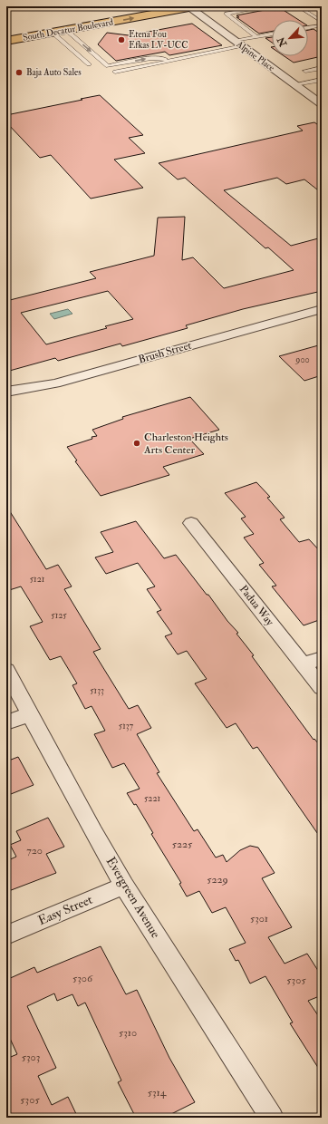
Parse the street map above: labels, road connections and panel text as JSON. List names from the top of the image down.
{
  "streets": {
    "main road": ["South Decatur Boulevard"],
    "street": [
      "Alpine Place",
      "Brush Street",
      "Padua Way",
      "Evergreen Avenue",
      "Easy Street"
    ]
  },
  "crossings": [
    ["South Decatur Boulevard", "Alpine Place"],
    ["Evergreen Avenue", "Easy Street"]
  ],
  "one_way": ["South Decatur Boulevard"],
  "places": ["Etena Fou Efkas LV-UCC", "Baja Auto Sales", "Charleston Heights Arts Center"],
  "house_numbers": [
    "900",
    "5121",
    "5125",
    "5133",
    "5137",
    "5221",
    "5225",
    "720",
    "5229",
    "5301",
    "5306",
    "5305",
    "5310",
    "5303",
    "5314",
    "5305"
  ],
  "north": "bottom left"
}
